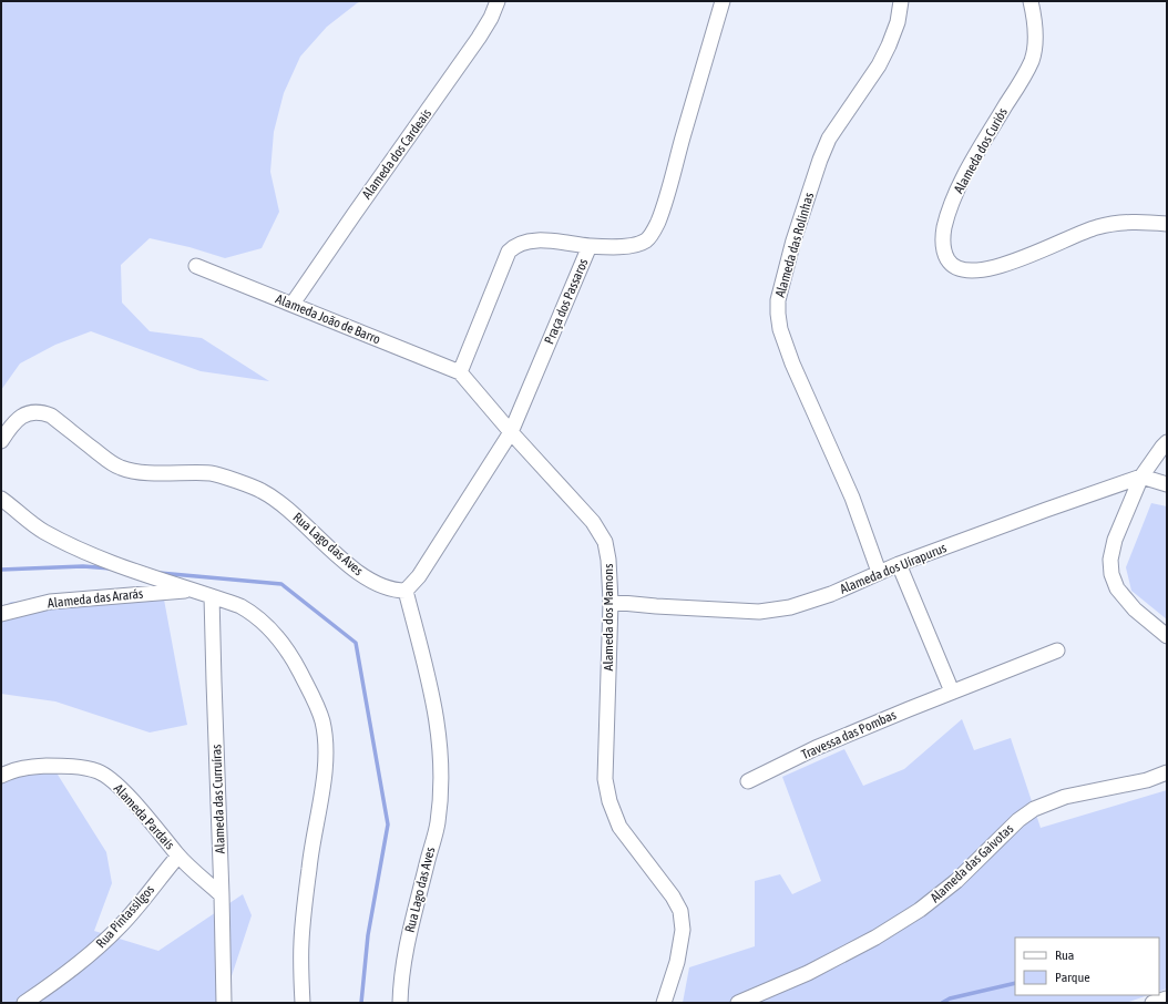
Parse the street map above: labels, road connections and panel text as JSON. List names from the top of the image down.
{
  "streets": {
    "street": [
      "Alameda dos Curiós",
      "Alameda dos Cardeais",
      "Alameda das Rolinhas",
      "Praça dos Passaros",
      "Alameda João de Barro",
      "Rua Lago das Aves",
      "Alameda dos Uírapurus",
      "Alameda das Ararás",
      "Alameda dos Mamons",
      "Travessa das Pombas",
      "Alameda das Curruíras",
      "Alameda Pardais",
      "Alameda das Gaivotas",
      "Rua Pintassilgos"
    ]
  },
  "crossings": [
    ["Alameda dos Cardeais", "Alameda João de Barro"],
    ["Alameda das Rolinhas", "Alameda dos Uírapurus"],
    ["Praça dos Passaros", "Alameda João de Barro"],
    ["Praça dos Passaros", "Alameda dos Mamons"],
    ["Alameda dos Uírapurus", "Alameda dos Mamons"],
    ["Alameda das Curruíras", "Alameda Pardais"],
    ["Alameda Pardais", "Rua Pintassilgos"]
  ],
  "legend": ["Rua", "Parque"]
}
